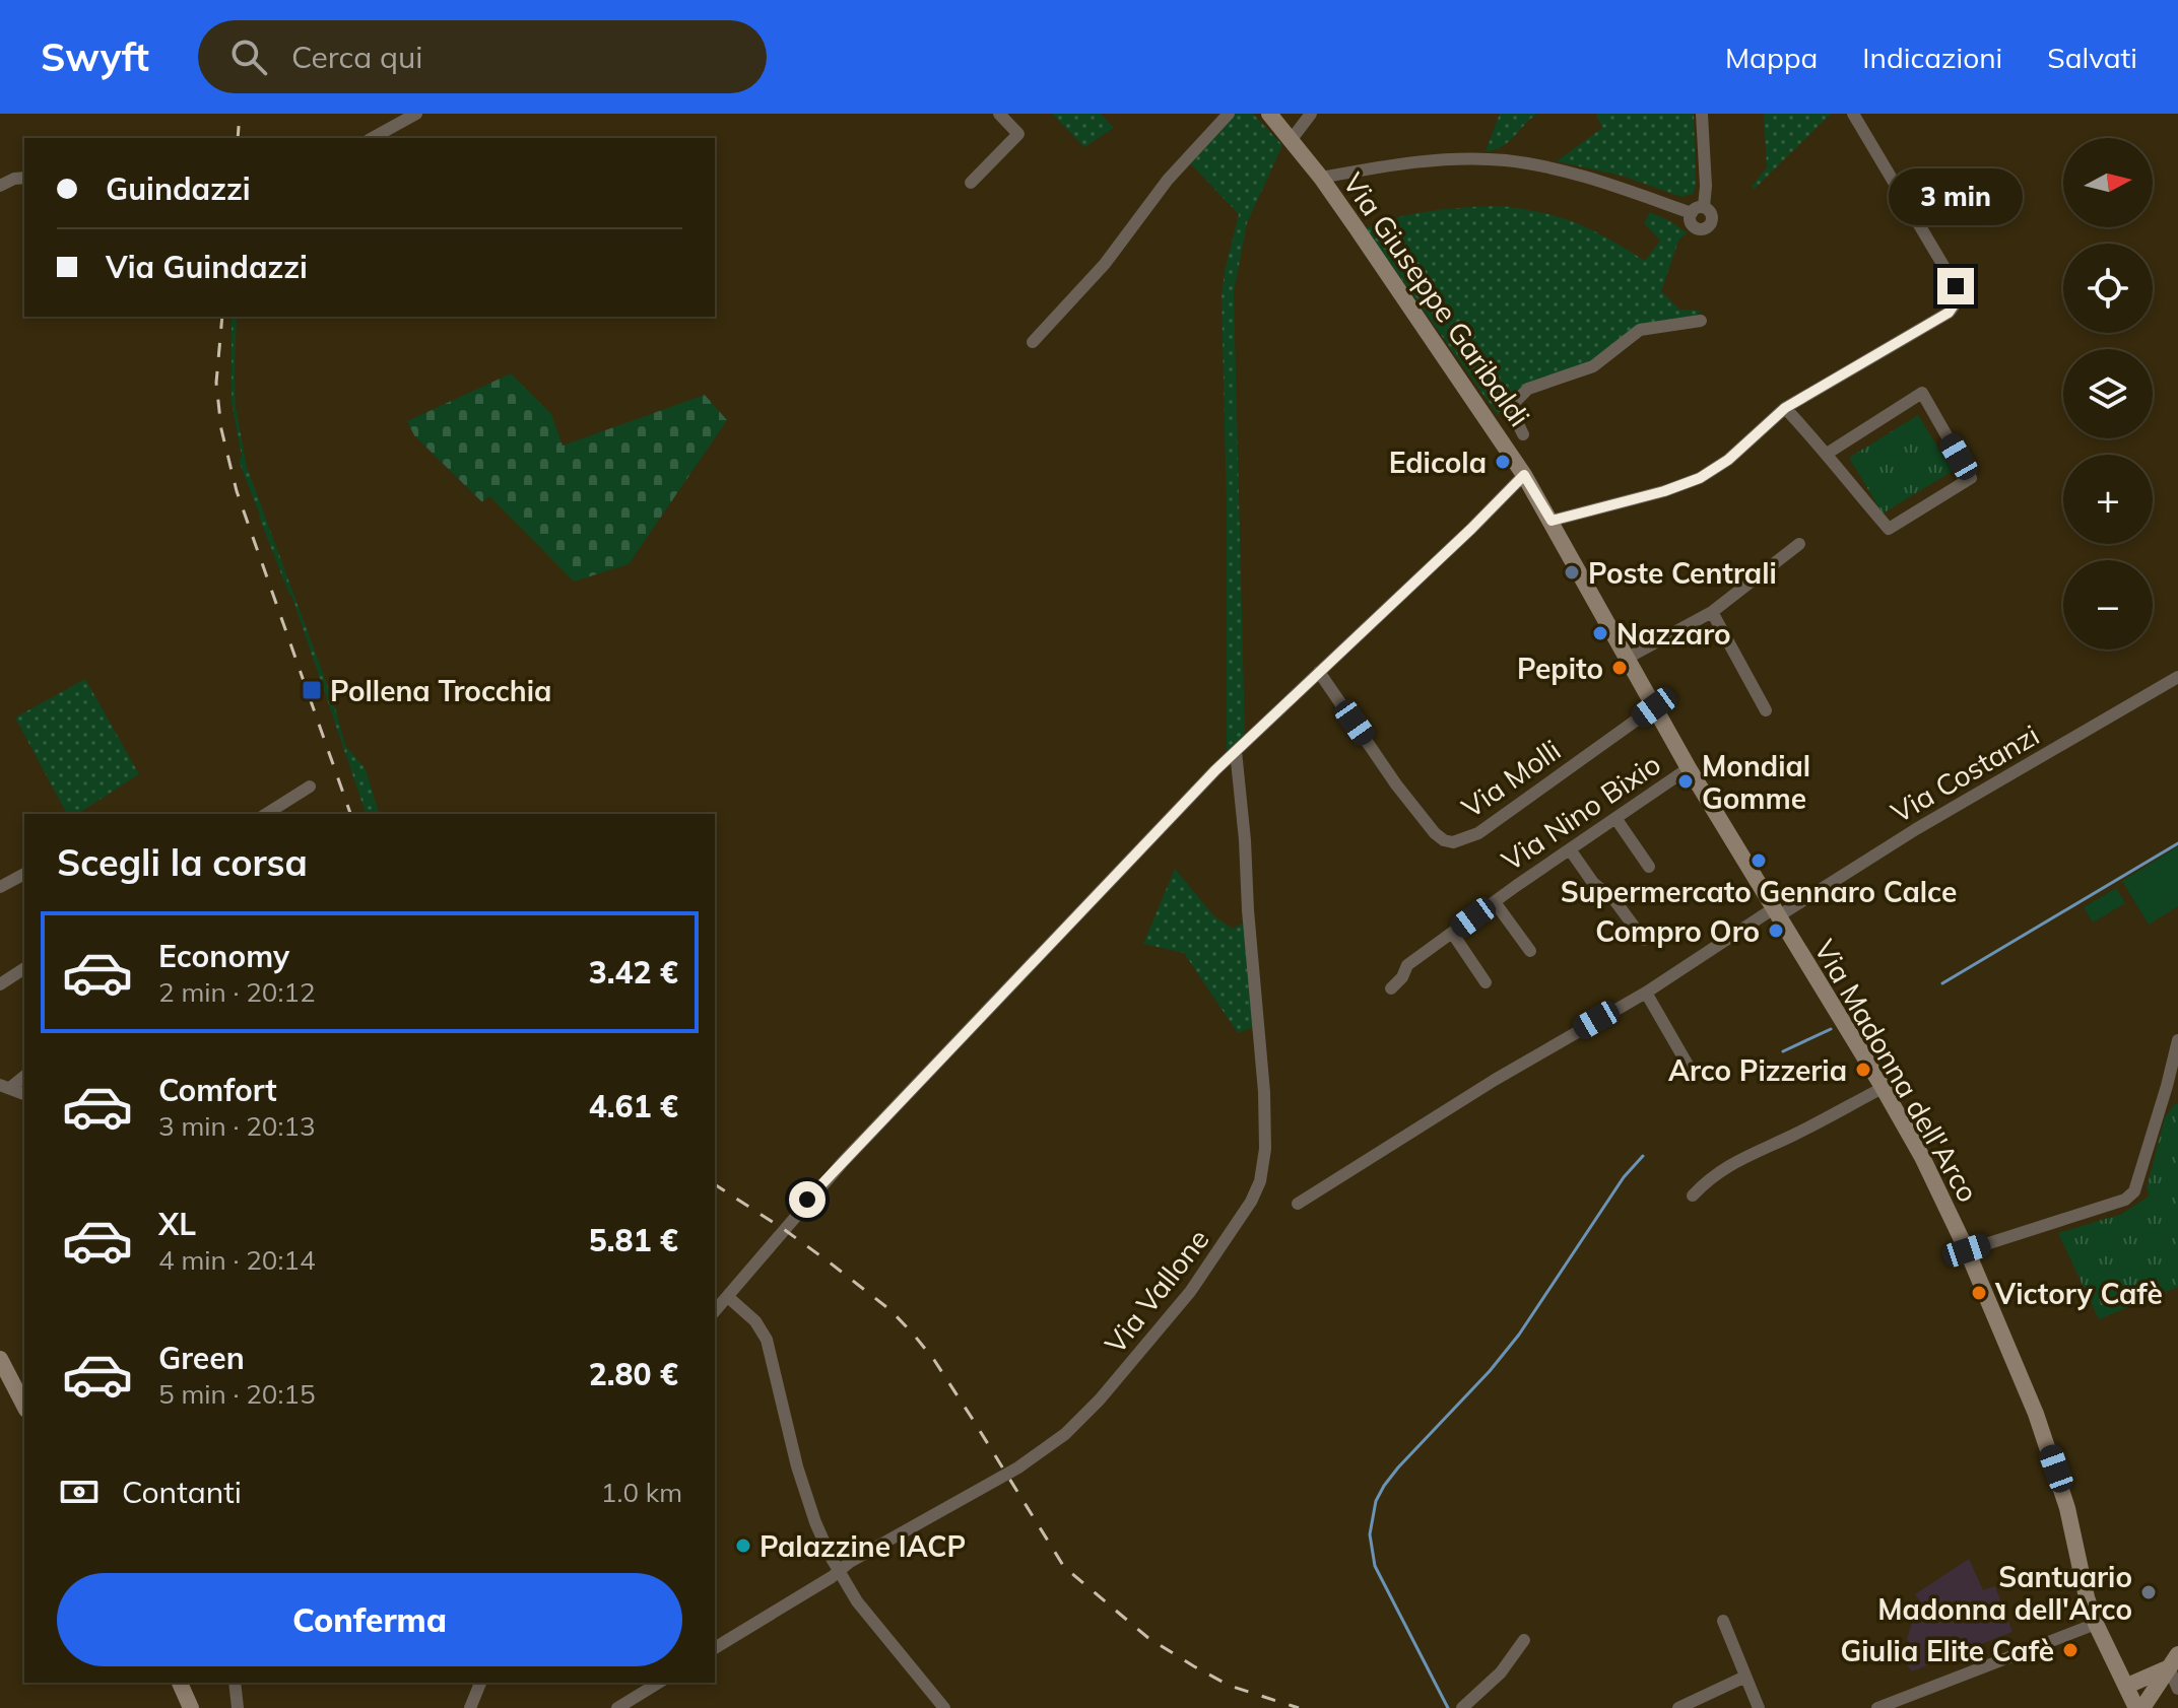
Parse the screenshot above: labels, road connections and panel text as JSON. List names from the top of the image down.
{
  "streets": {
    "main road": ["Via Giuseppe Garibaldi", "Via Madonna dell'Arco"],
    "street": [
      "Via Costanzi",
      "Via Molli",
      "Via Nino Bixio",
      "Via Vallone"
    ]
  },
  "crossings": [
    ["Via Giuseppe Garibaldi", "Via Molli"],
    ["Via Giuseppe Garibaldi", "Via Madonna dell'Arco"],
    ["Via Costanzi", "Via Madonna dell'Arco"],
    ["Via Molli", "Via Madonna dell'Arco"],
    ["Via Nino Bixio", "Via Madonna dell'Arco"]
  ],
  "places": {
    "other": [
      "Edicola",
      "Poste Centrali",
      "Nazzaro",
      "Pepito",
      "Mondial Gomme",
      "Supermercato Gennaro Calce",
      "Compro Oro",
      "Arco Pizzeria",
      "Victory Cafè",
      "Palazzine IACP",
      "Santuario Madonna dell'Arco",
      "Giulia Elite Cafè"
    ],
    "transit": ["Pollena Trocchia"]
  },
  "north": "right",
  "page": {
    "header": "Swyft",
    "search": "Cerca qui",
    "nav": ["Mappa", "Indicazioni", "Salvati"],
    "map_buttons": ["+", "−"],
    "banner": ["Guindazzi", "Via Guindazzi"],
    "bubble": "3 min",
    "heading": "Scegli la corsa",
    "list": [
      {
        "name": "Economy",
        "note": "2 min · 20:12",
        "value": "3.42 €"
      },
      {
        "name": "Comfort",
        "note": "3 min · 20:13",
        "value": "4.61 €"
      },
      {
        "name": "XL",
        "note": "4 min · 20:14",
        "value": "5.81 €"
      },
      {
        "name": "Green",
        "note": "5 min · 20:15",
        "value": "2.80 €"
      }
    ],
    "pay": ["Contanti", "1.0 km"],
    "buttons": "Conferma"
  }
}
